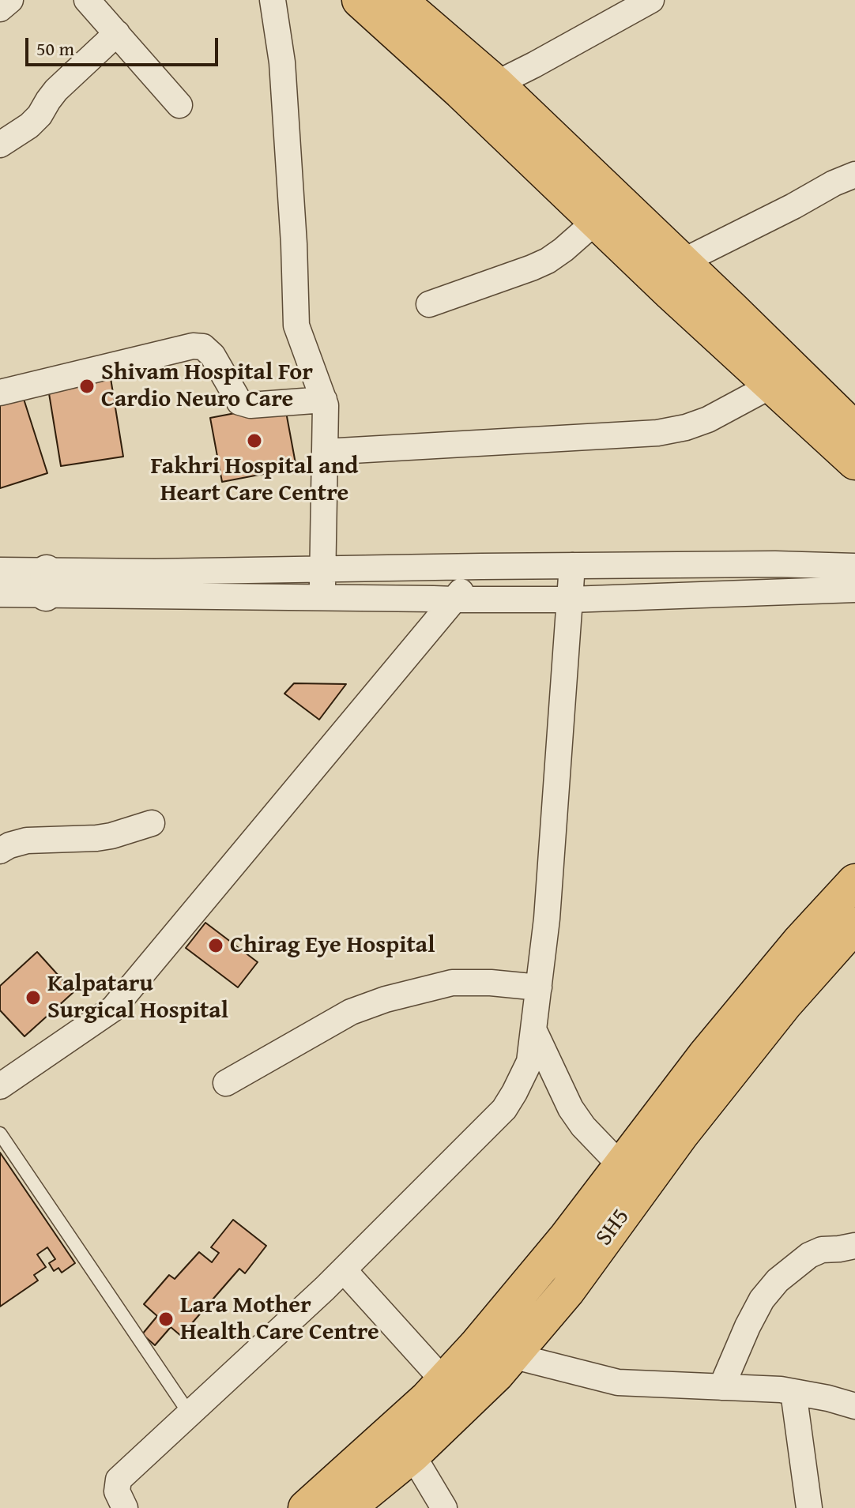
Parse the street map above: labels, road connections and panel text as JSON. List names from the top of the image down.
{
  "streets": {
    "main road": ["SH5"]
  },
  "places": [
    "Shivam Hospital For Cardio Neuro Care",
    "Fakhri Hospital and Heart Care Centre",
    "Chirag Eye Hospital",
    "Kalpataru Surgical Hospital",
    "Lara Mother Health Care Centre"
  ],
  "scale_bar": "50 m"
}
